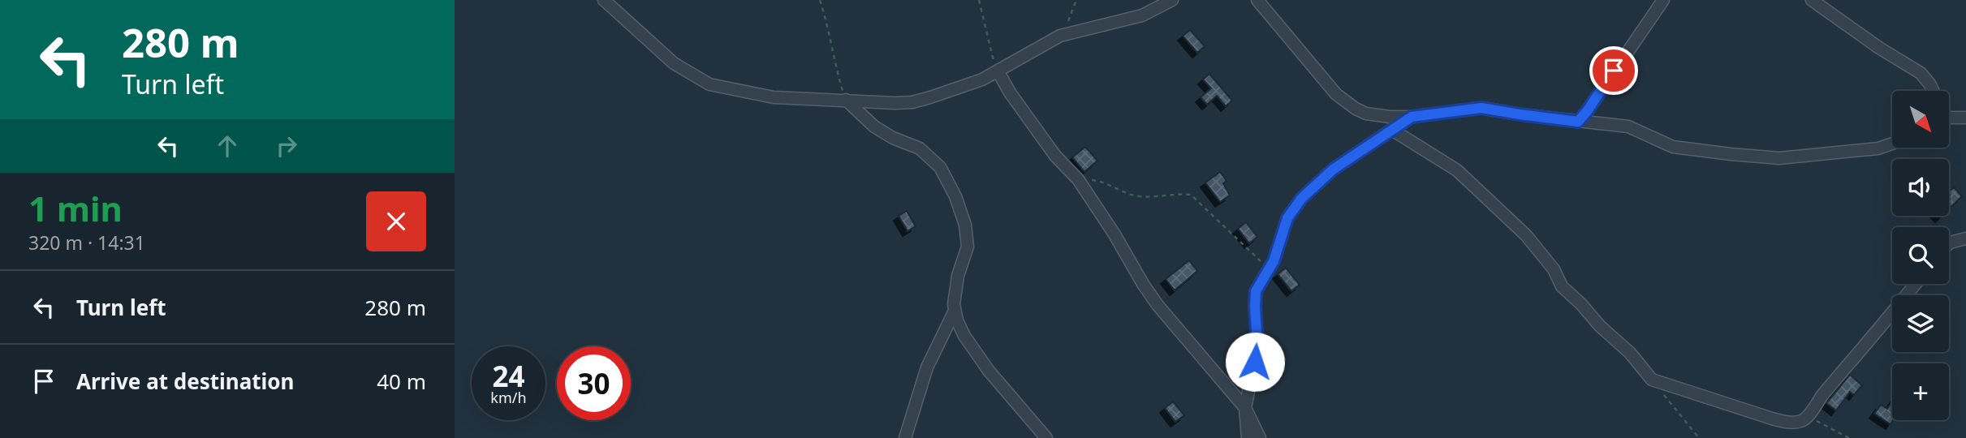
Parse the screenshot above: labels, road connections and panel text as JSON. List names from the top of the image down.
{
  "north": "bottom right",
  "page": {
    "turn": ["280 m", "Turn left"],
    "map_buttons": "+",
    "heading": ["1 min", "320 m · 14:31"],
    "list": [
      {
        "name": "Turn left",
        "value": "280 m"
      },
      {
        "name": "Arrive at destination",
        "value": "40 m"
      }
    ],
    "speed": "24 km/h",
    "limit": "30"
  }
}
